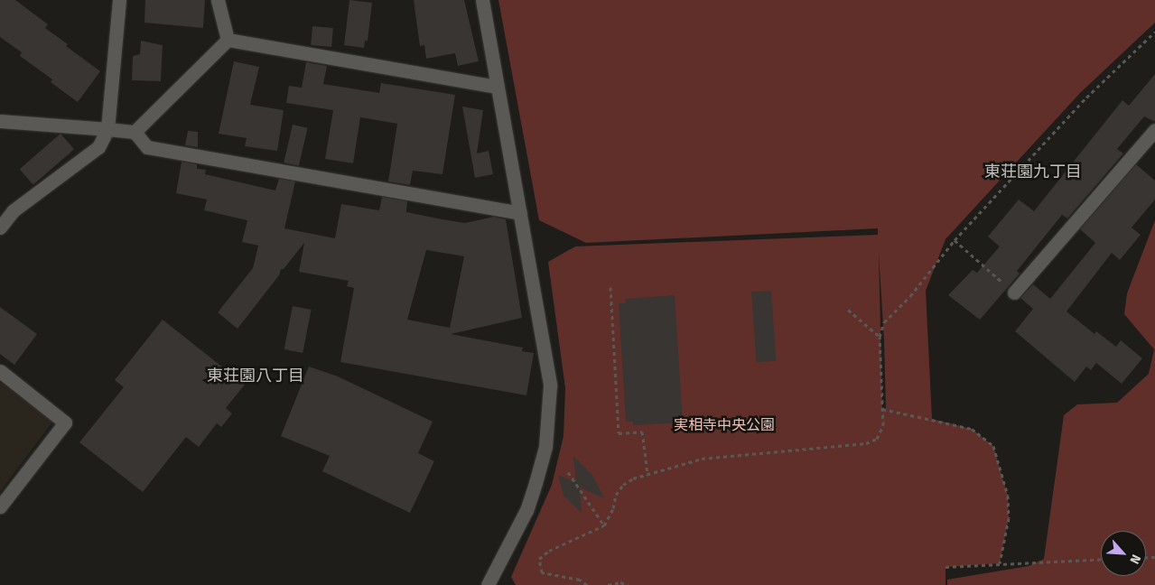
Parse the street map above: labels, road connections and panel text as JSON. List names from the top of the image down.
{
  "districts": ["東荘園九丁目", "東荘園八丁目"],
  "parks": ["実相寺中央公園"],
  "north": "bottom right"
}
